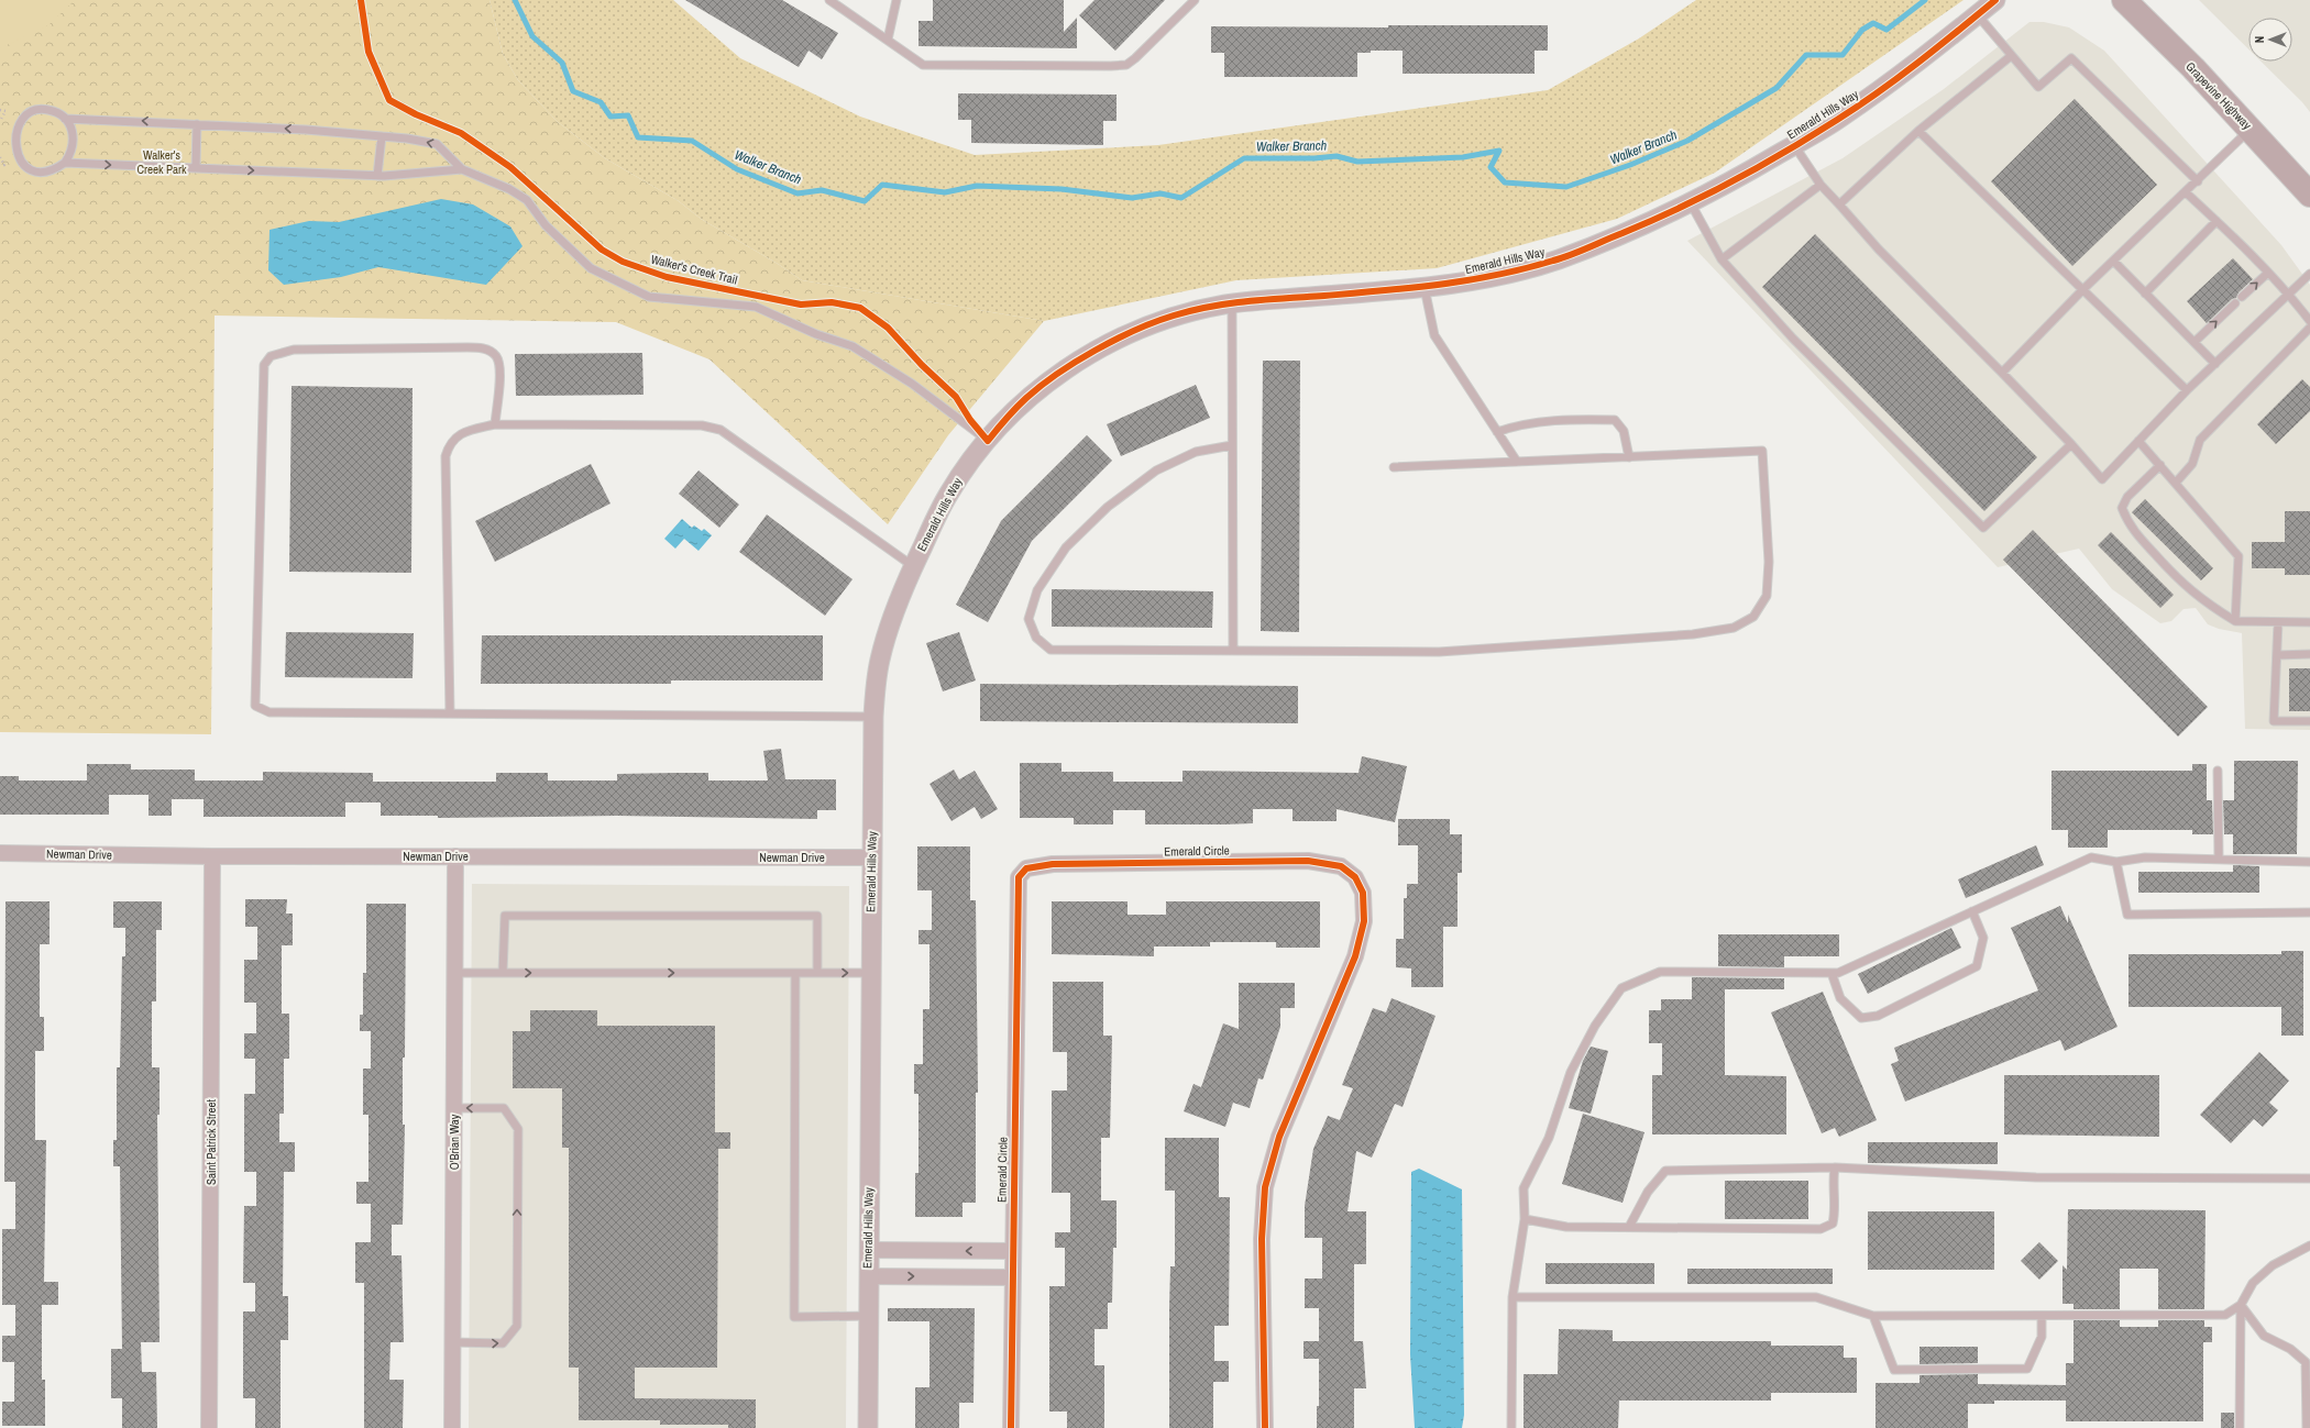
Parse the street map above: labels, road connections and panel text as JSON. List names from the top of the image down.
{
  "streets": {
    "main road": ["Grapevine Highway"],
    "street": [
      "Emerald Hills Way",
      "Emerald Circle",
      "Newman Drive",
      "Saint Patrick Street",
      "O'Brian Way"
    ],
    "cycle path": ["Walker's Creek Trail"]
  },
  "crossings": [
    ["Emerald Hills Way", "Newman Drive"],
    ["Newman Drive", "Saint Patrick Street"],
    ["Newman Drive", "O'Brian Way"]
  ],
  "water": ["Walker Branch"],
  "parks": ["Walker's Creek Park"],
  "north": "left"
}
